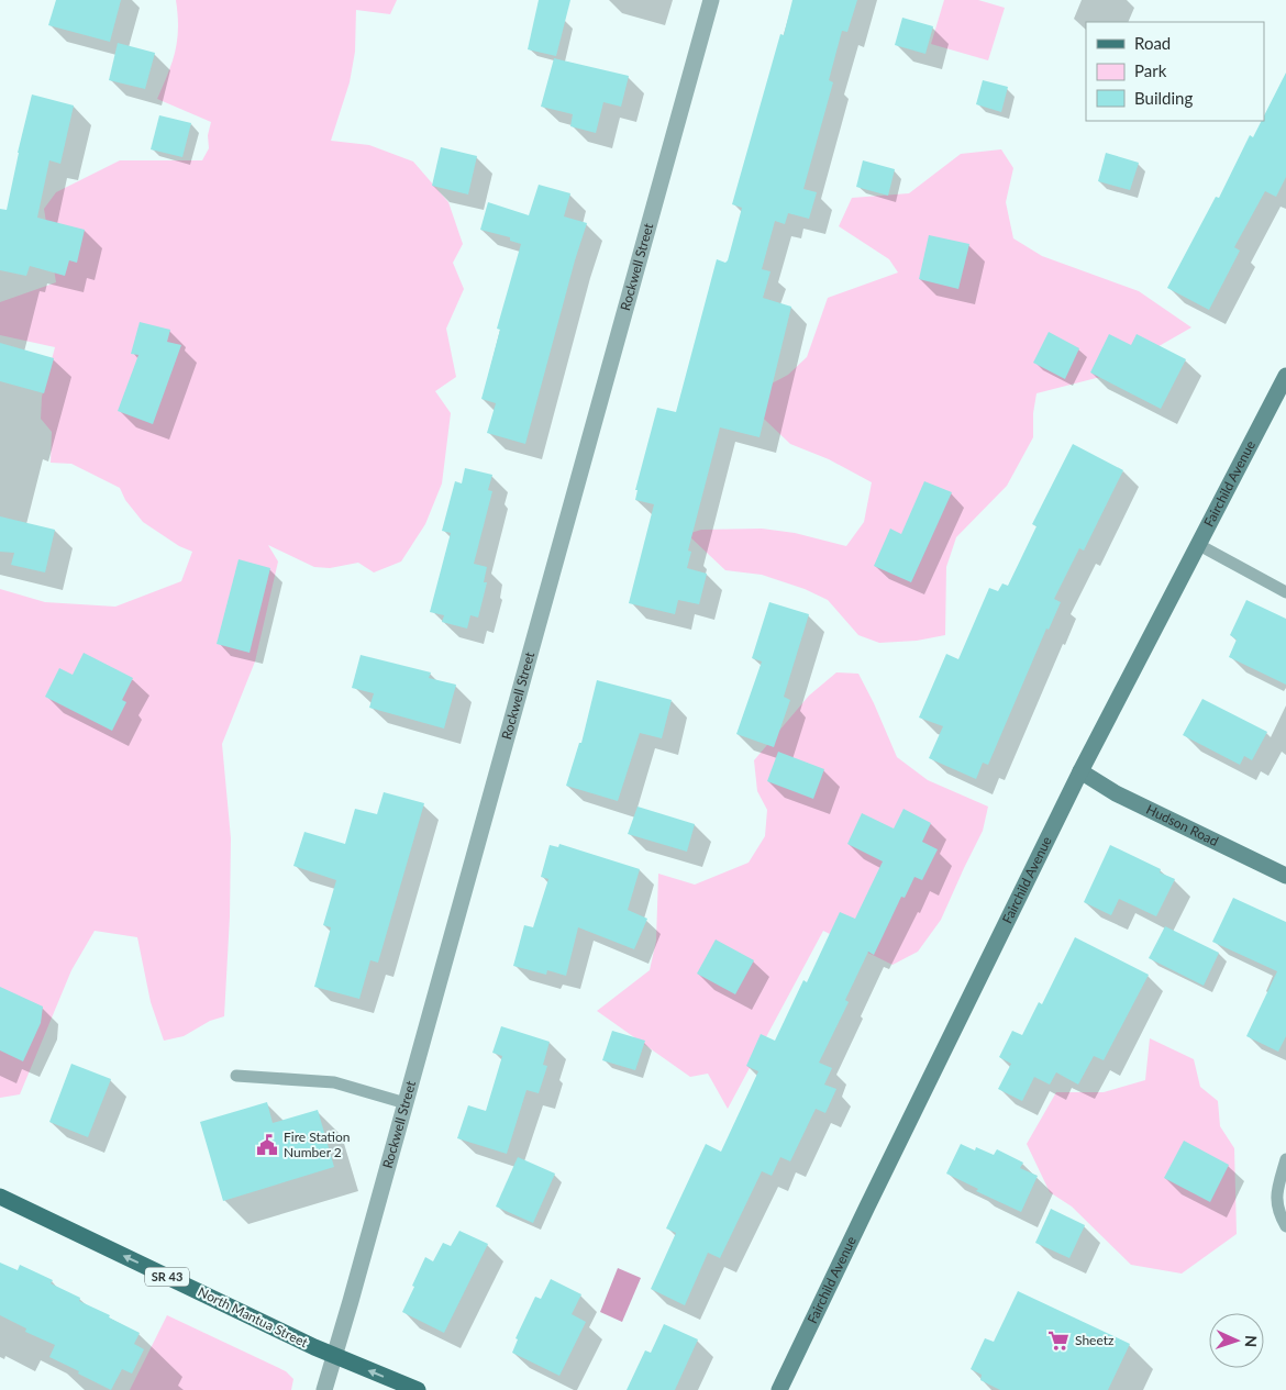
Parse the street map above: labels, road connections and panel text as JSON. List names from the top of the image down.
{
  "streets": {
    "main road": [
      "Fairchild Avenue",
      "Hudson Road",
      "SR 43",
      "North Mantua Street"
    ],
    "street": ["Rockwell Street"]
  },
  "crossings": [
    ["Rockwell Street", "North Mantua Street"],
    ["Fairchild Avenue", "Hudson Road"]
  ],
  "one_way": ["North Mantua Street"],
  "places": {
    "public building": ["Fire Station Number 2"],
    "supermarket": ["Sheetz"]
  },
  "legend": ["Road", "Park", "Building"],
  "north": "right"
}
